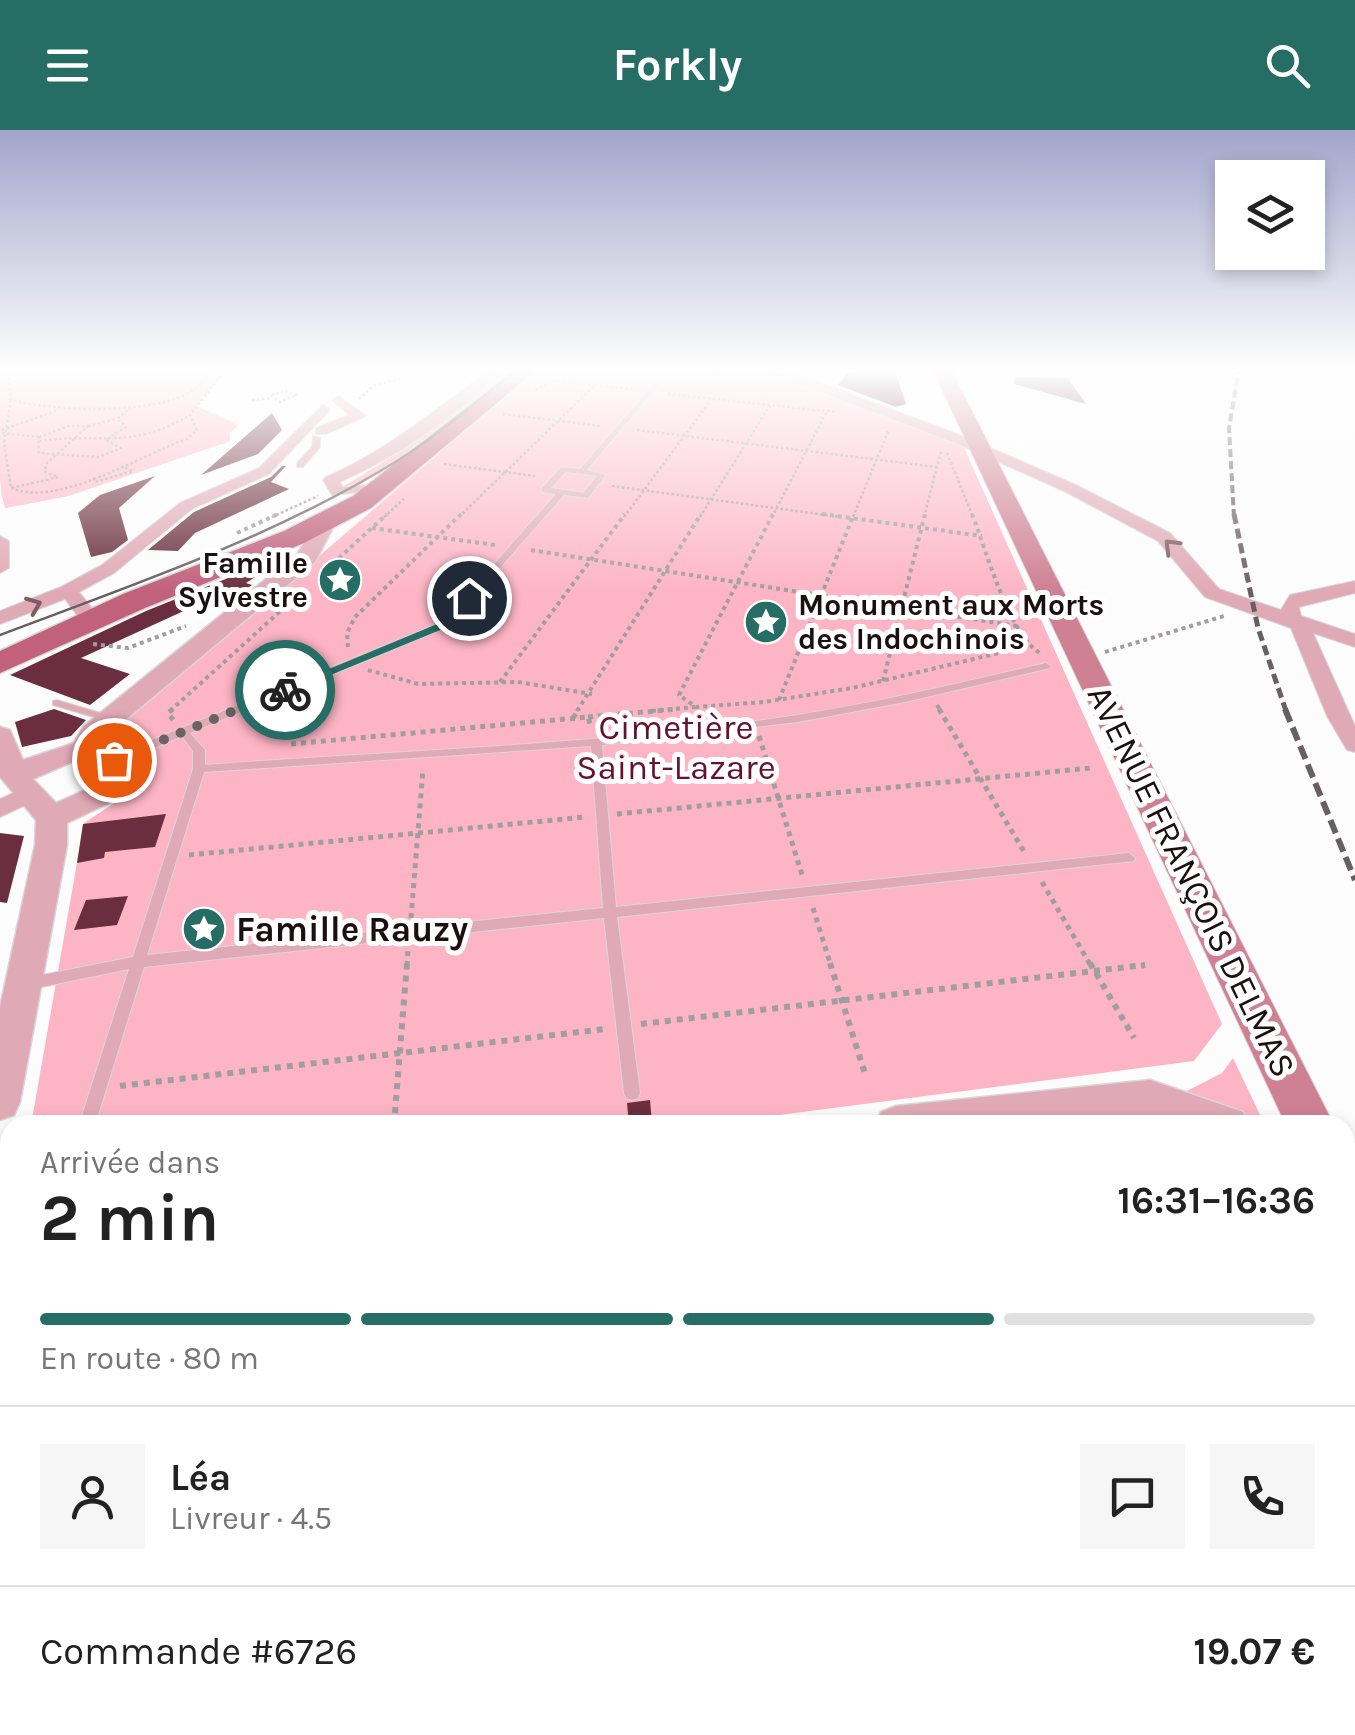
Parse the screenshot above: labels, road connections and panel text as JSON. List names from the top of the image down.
{
  "streets": {
    "main road": ["AVENUE FRANÇOIS DELMAS"]
  },
  "parks": ["Cimetière Saint-Lazare"],
  "places": {
    "place": ["Famille Sylvestre", "Monument aux Morts des Indochinois", "Famille Rauzy"]
  },
  "page": {
    "header": "Forkly",
    "heading": ["2 min", "Arrivée dans", "16:31–16:36"],
    "panel": [
      "Léa",
      "Livreur · 4.5",
      "Commande #6726",
      "19.07 €"
    ],
    "bar": "En route · 80 m"
  }
}
